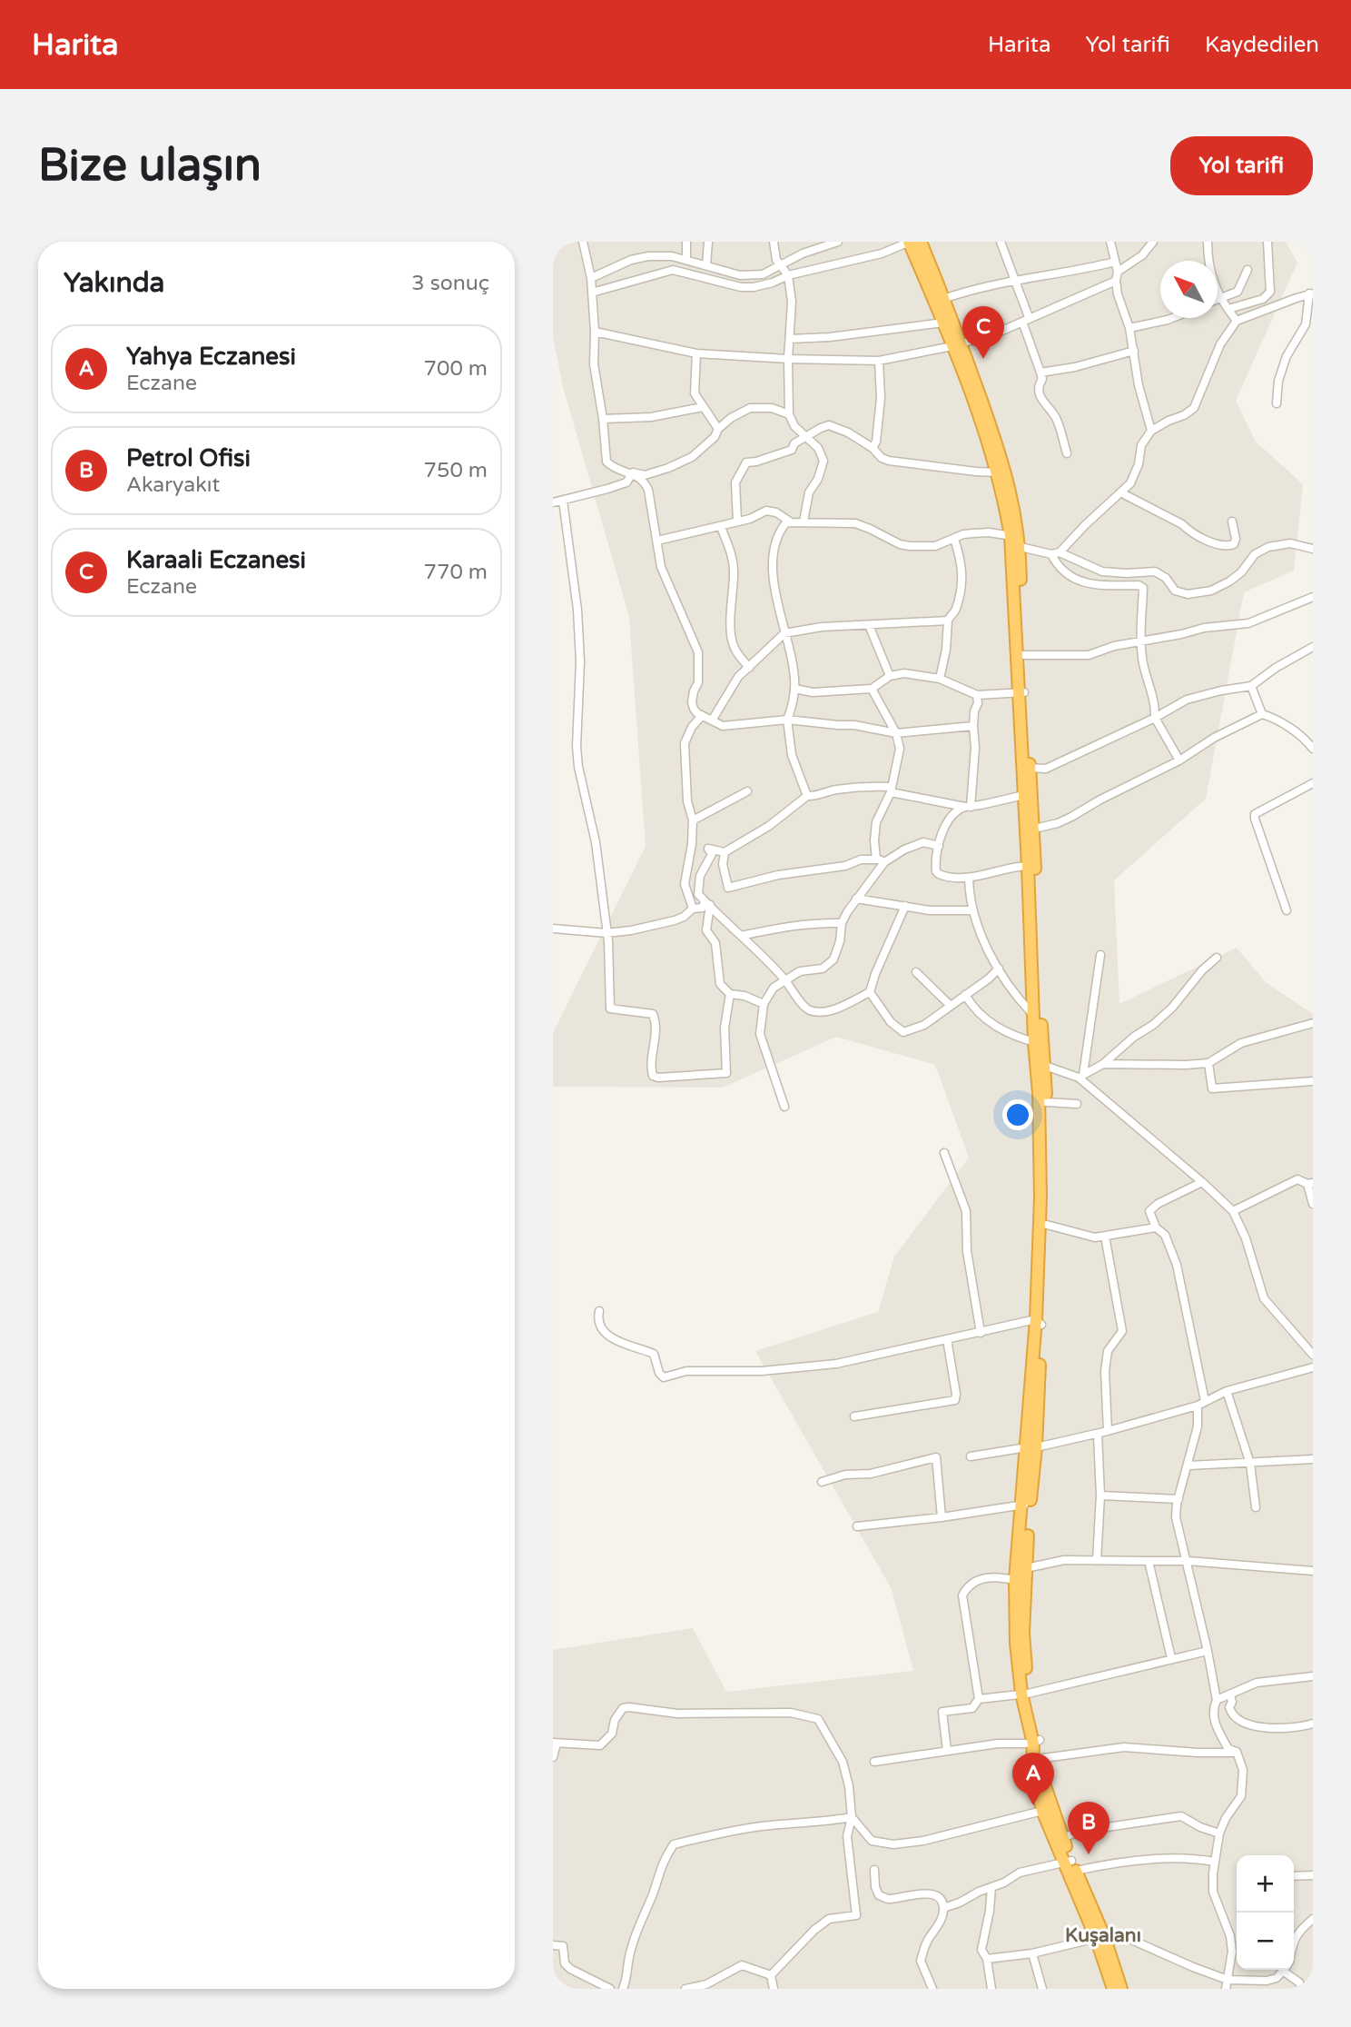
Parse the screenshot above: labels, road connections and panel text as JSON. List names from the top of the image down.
{
  "districts": ["Kuşalanı"],
  "north": "top left",
  "page": {
    "header": "Harita",
    "nav": ["Harita", "Yol tarifi", "Kaydedilen"],
    "buttons": "Yol tarifi",
    "title": "Bize ulaşın",
    "heading": ["Yakında", "3 sonuç"],
    "pins": ["C", "A", "B"],
    "list": [
      {
        "mark": "A",
        "name": "Yahya Eczanesi",
        "note": "Eczane",
        "value": "700 m"
      },
      {
        "mark": "B",
        "name": "Petrol Ofisi",
        "note": "Akaryakıt",
        "value": "750 m"
      },
      {
        "mark": "C",
        "name": "Karaali Eczanesi",
        "note": "Eczane",
        "value": "770 m"
      }
    ],
    "map_buttons": ["+", "−"]
  }
}
